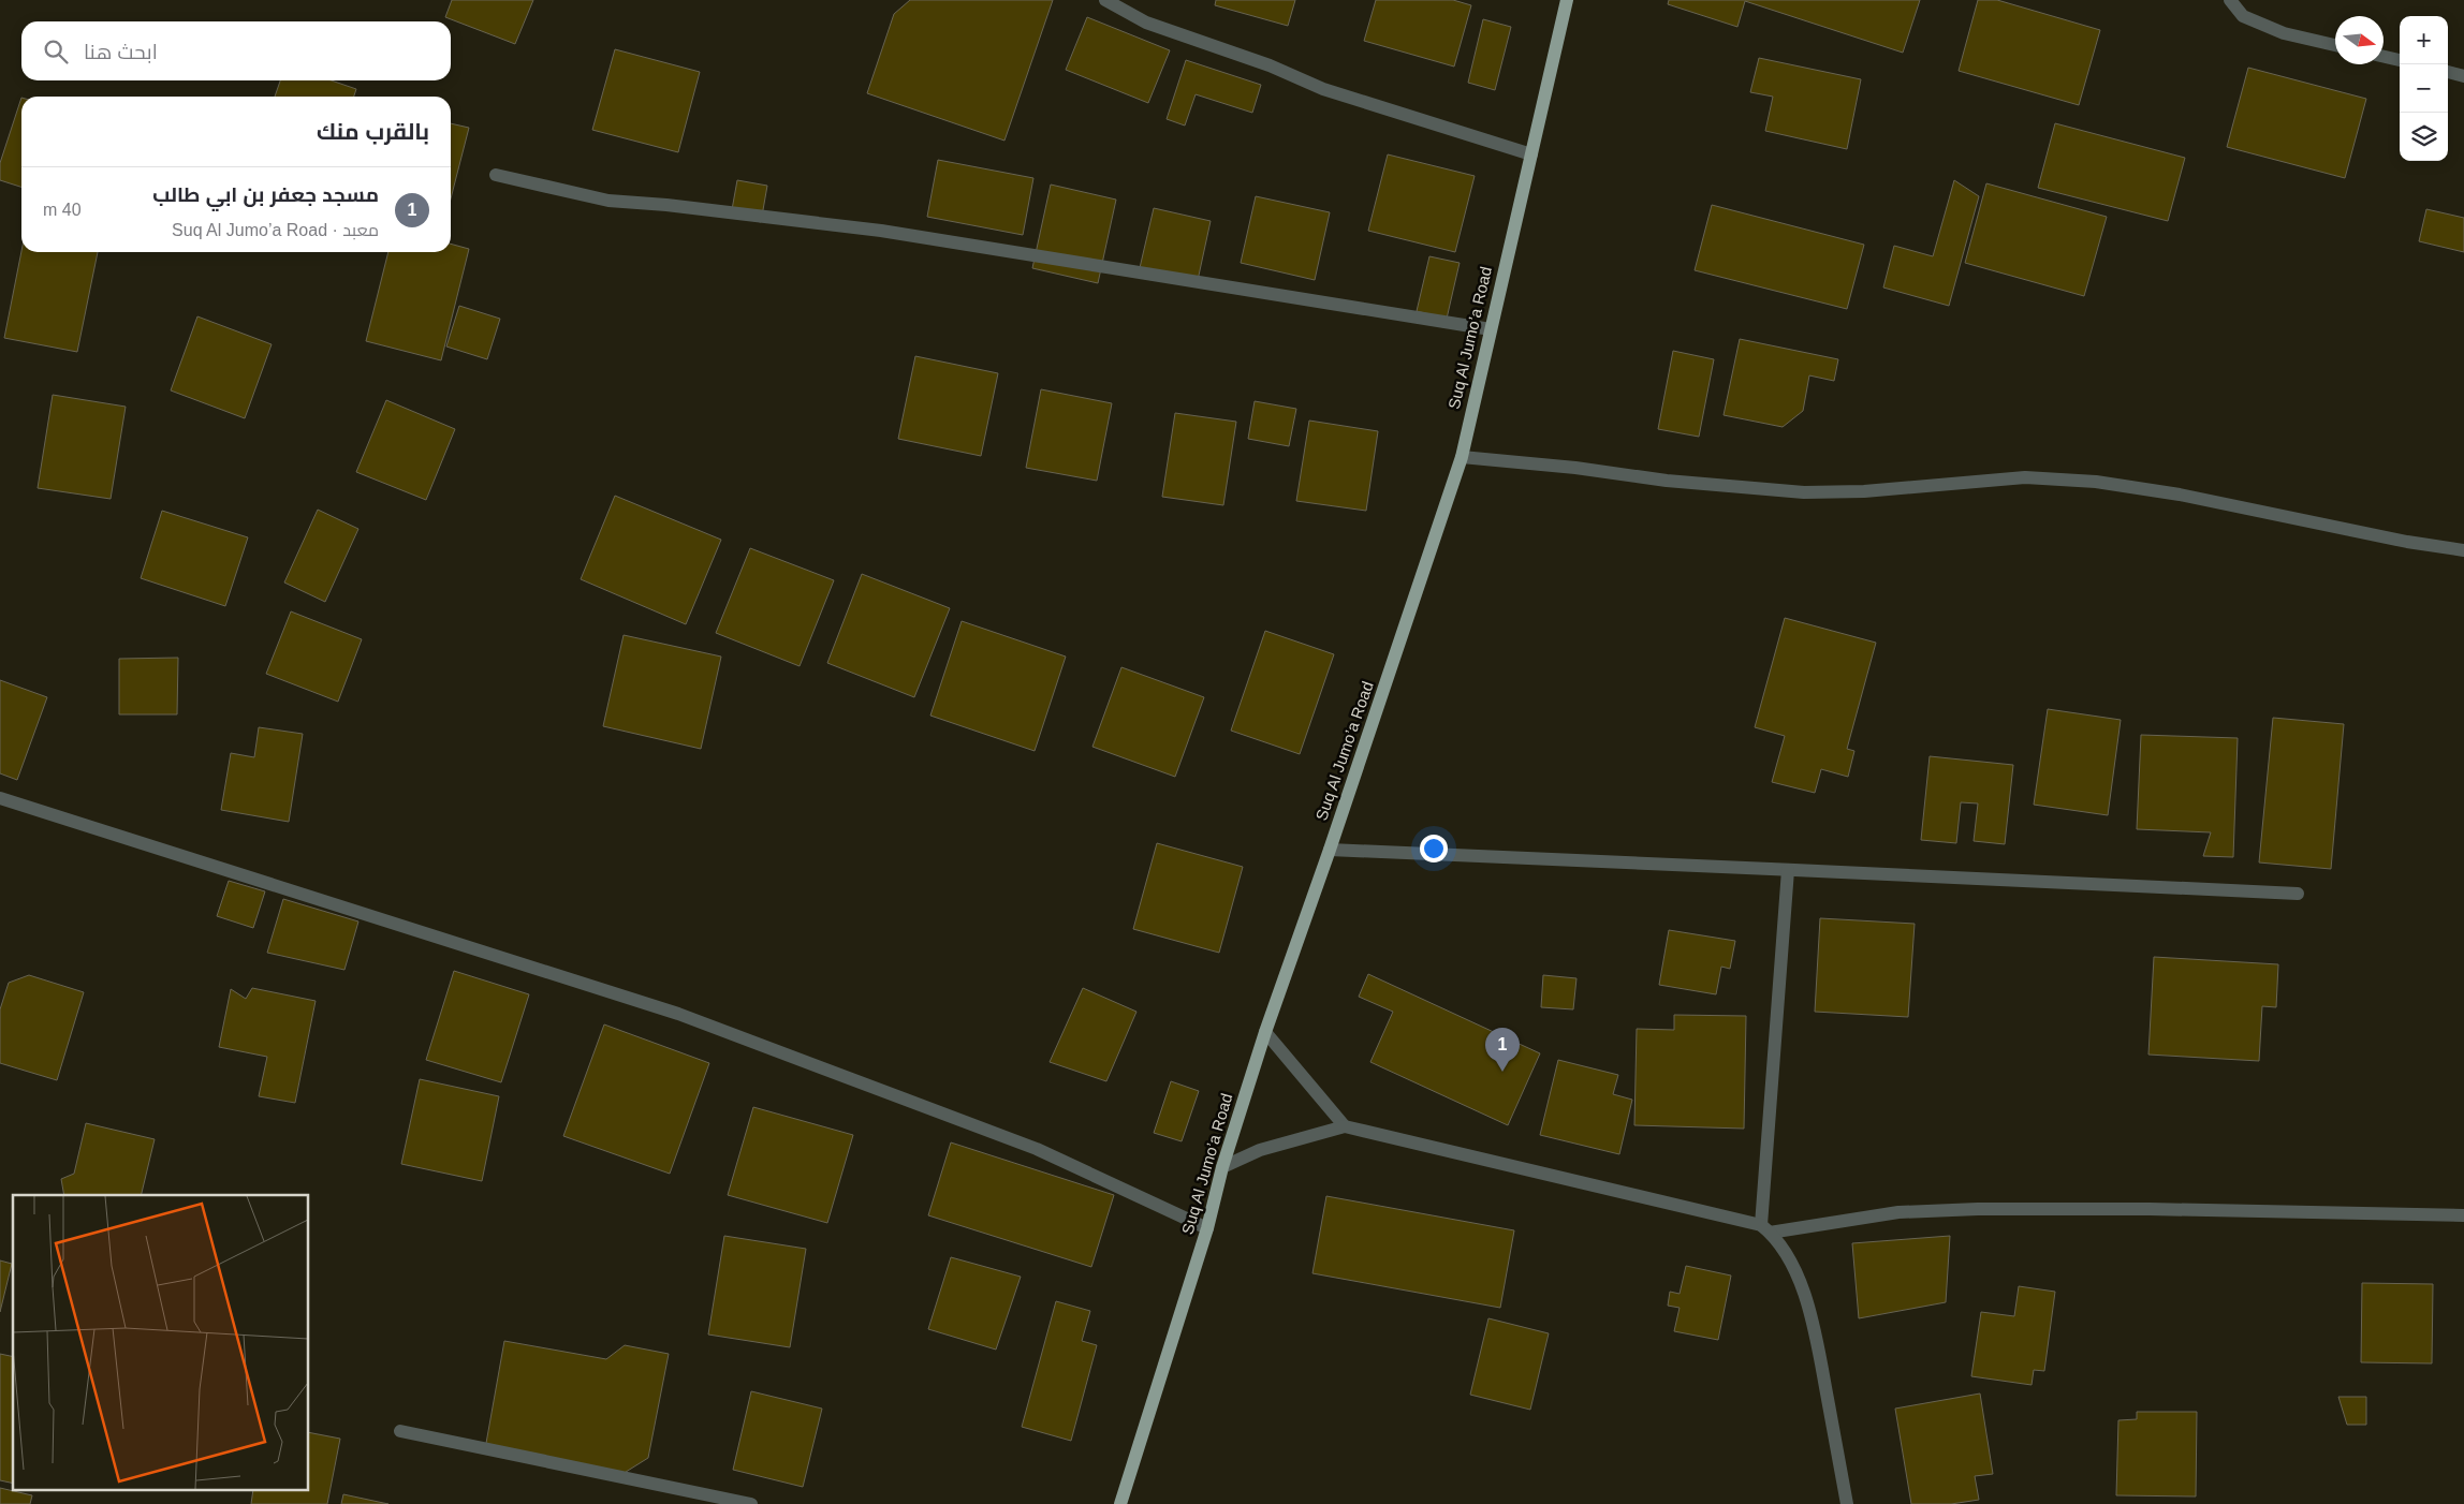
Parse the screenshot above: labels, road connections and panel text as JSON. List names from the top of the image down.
{
  "streets": {
    "main road": ["Suq Al Jumo’a Road"]
  },
  "north": "right",
  "page": {
    "map_buttons": ["+", "−"],
    "search": "ابحث هنا",
    "heading": "بالقرب منك",
    "list": [
      {
        "mark": "1",
        "name": "مسجد جعفر بن ابي طالب",
        "note": "معبد · Suq Al Jumo’a Road",
        "value": "40 m"
      }
    ],
    "pins": "1"
  }
}
